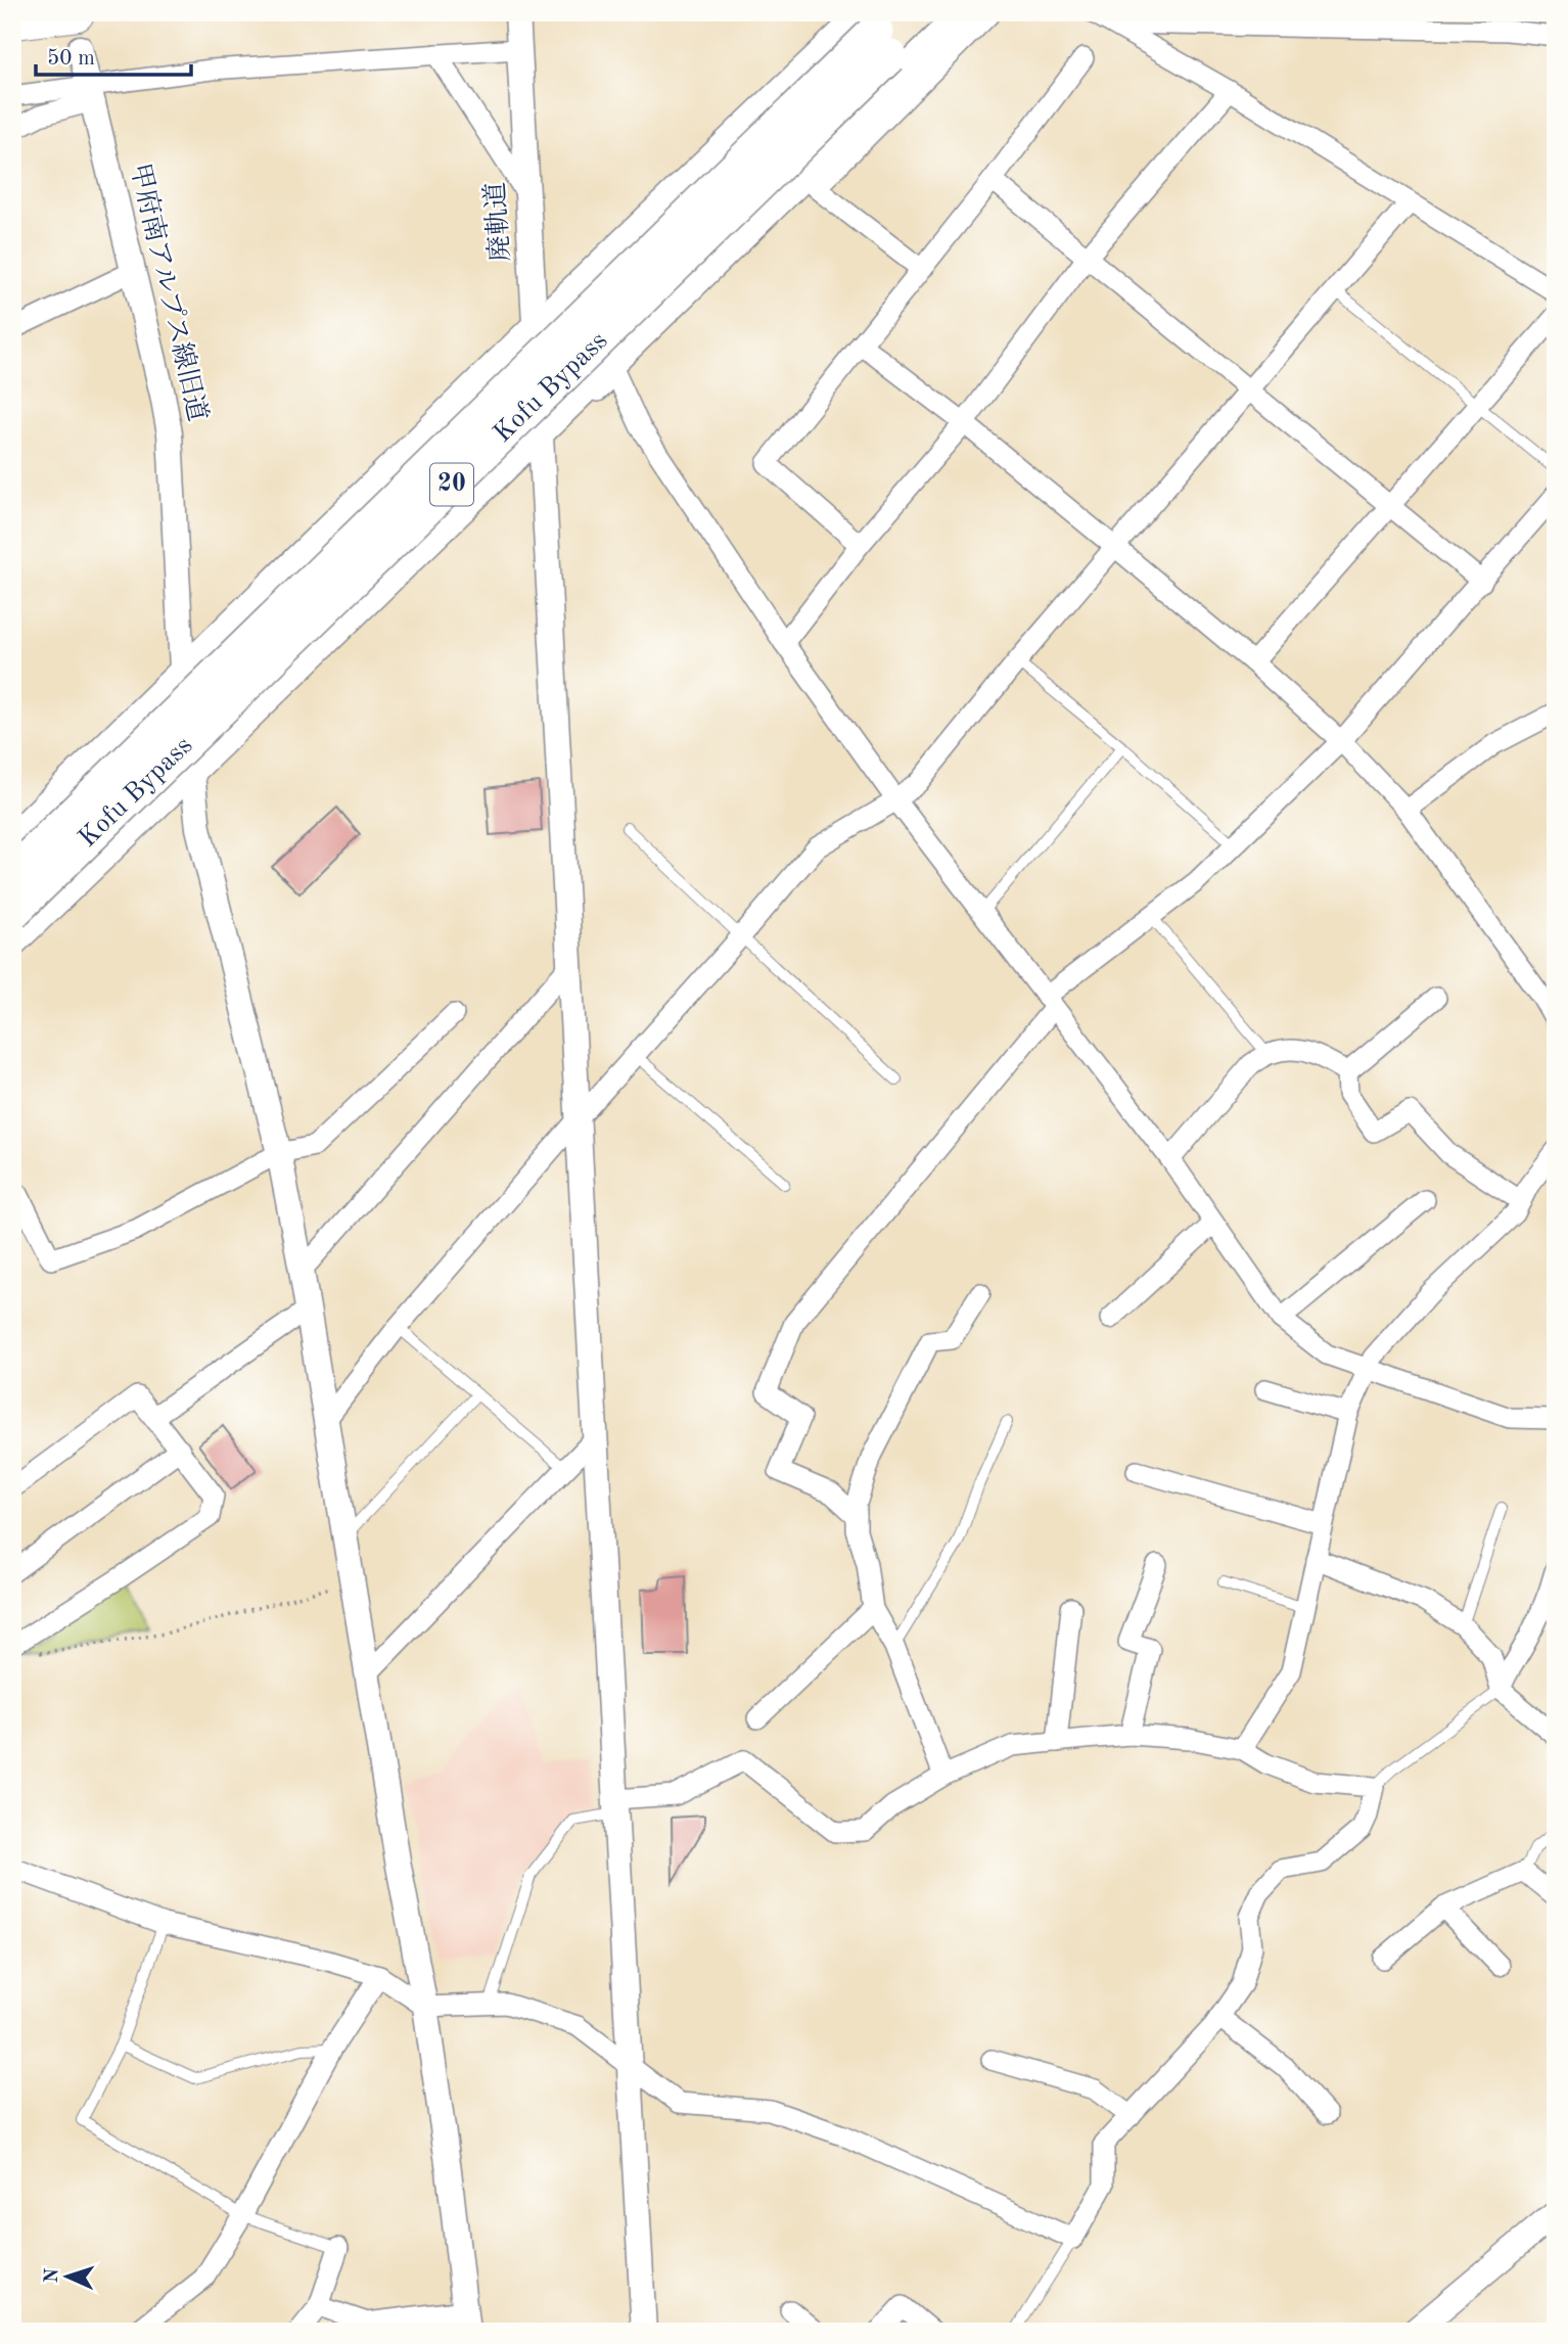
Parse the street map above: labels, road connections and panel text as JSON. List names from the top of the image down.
{
  "streets": {
    "highway": ["Kofu Bypass", "20"],
    "street": ["廃軌道", "甲府南アルプス線旧道"]
  },
  "scale_bar": "50 m",
  "north": "left"
}
